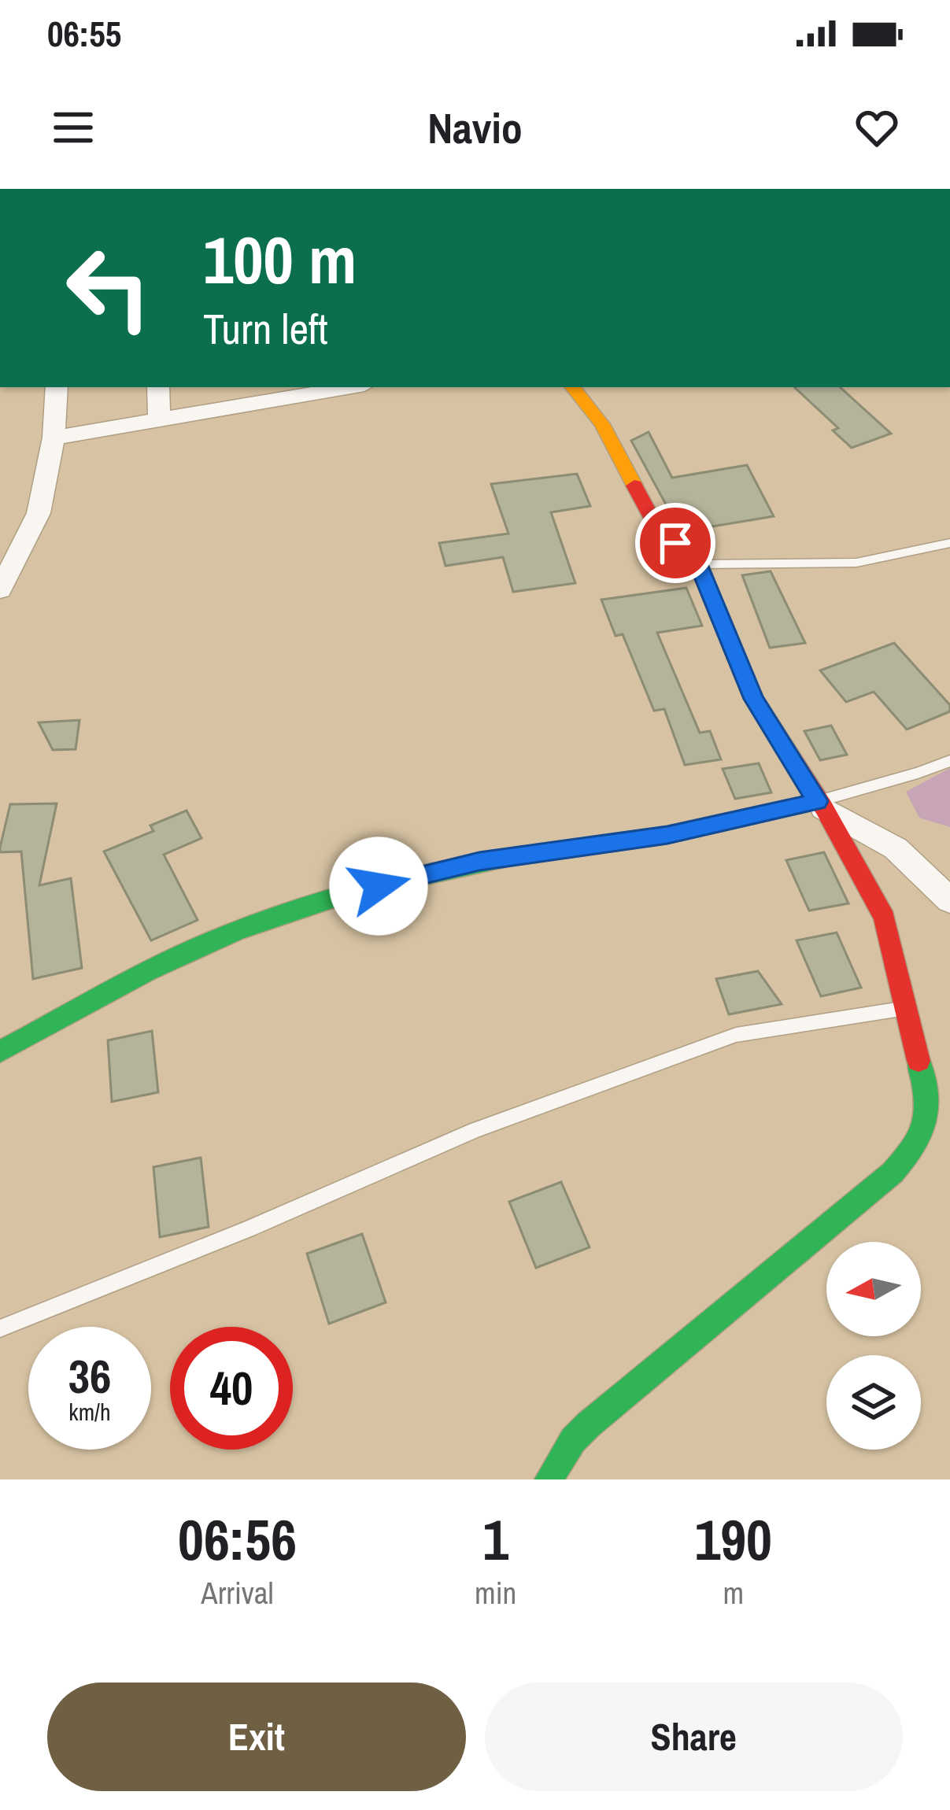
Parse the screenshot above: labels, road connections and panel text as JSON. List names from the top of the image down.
{
  "north": "left",
  "page": {
    "status": "06:55",
    "header": "Navio",
    "turn": ["100 m", "Turn left"],
    "speed": "36 km/h",
    "limit": "40",
    "eta": [
      "06:56",
      "Arrival",
      "1",
      "min",
      "190",
      "m"
    ],
    "buttons": ["Exit", "Share"]
  }
}
